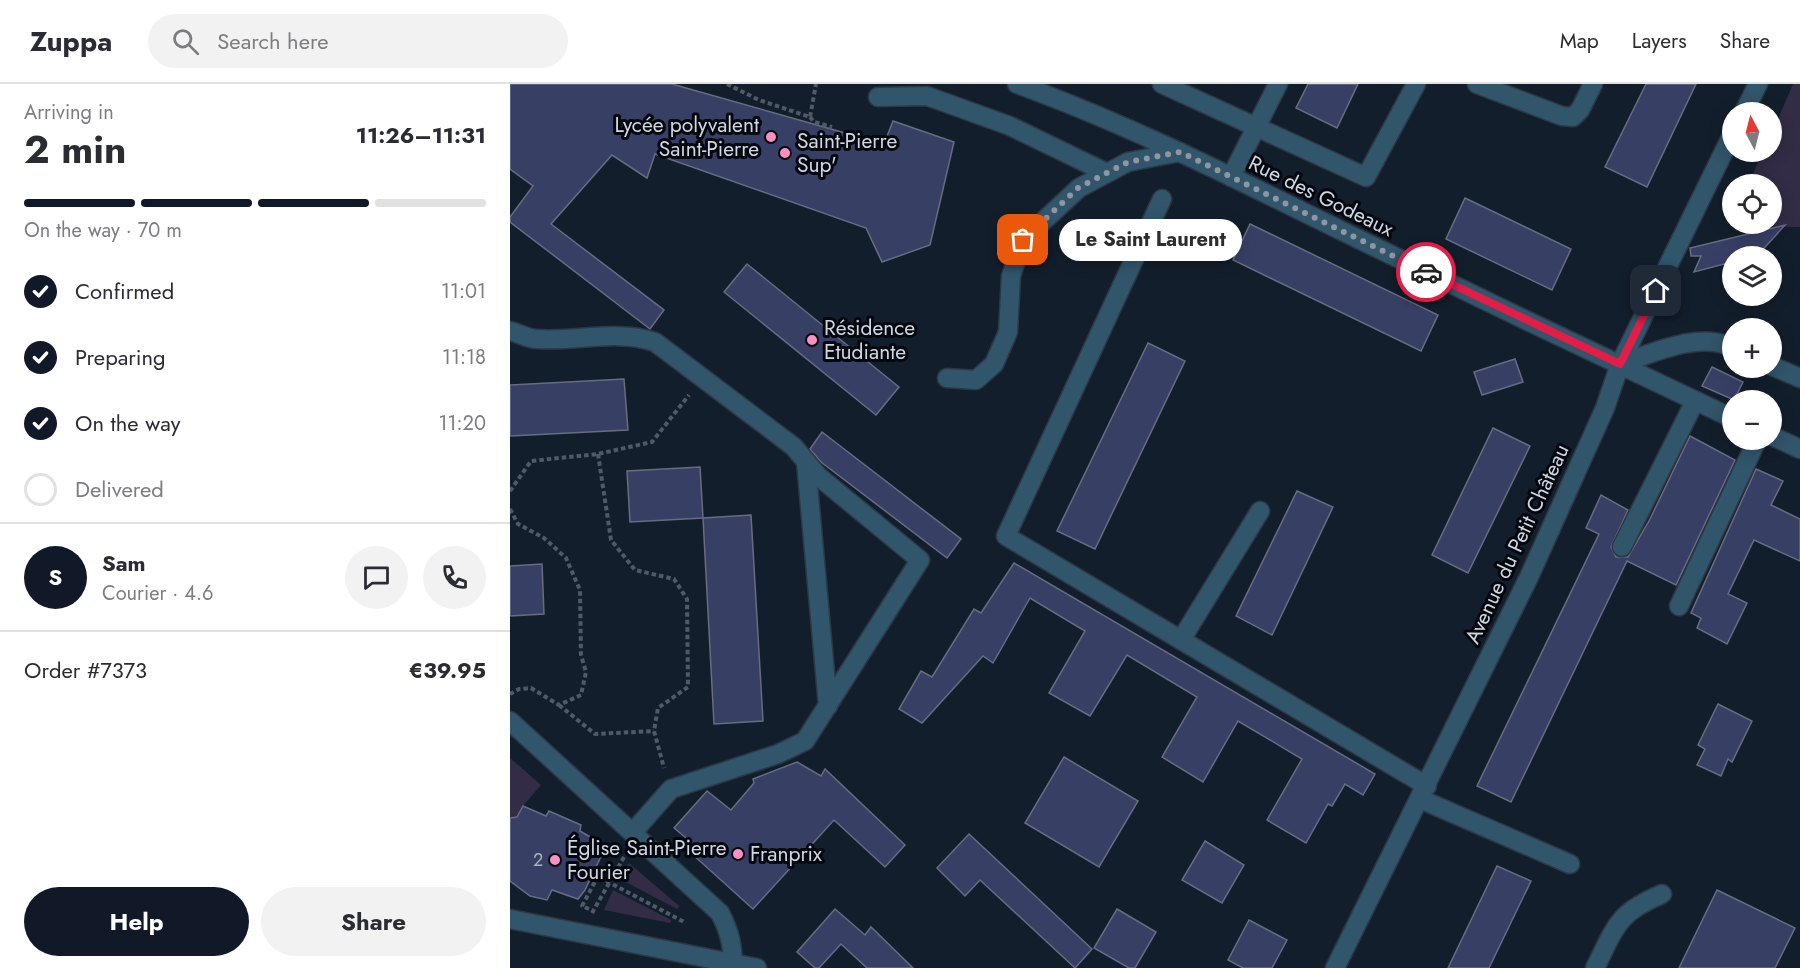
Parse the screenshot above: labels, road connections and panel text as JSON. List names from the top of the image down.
{
  "streets": {
    "street": ["Rue des Godeaux", "Avenue du Petit Château"]
  },
  "crossings": [
    ["Rue des Godeaux", "Avenue du Petit Château"]
  ],
  "places": [
    "Lycée polyvalent Saint-Pierre",
    "Saint-Pierre Sup'",
    "Le Saint Laurent",
    "Résidence Etudiante",
    "Franprix",
    "Église Saint-Pierre Fourier"
  ],
  "house_numbers": ["2"],
  "north": "top",
  "page": {
    "header": "Zuppa",
    "search": "Search here",
    "nav": ["Map", "Layers", "Share"],
    "heading": ["2 min", "Arriving in", "11:26–11:31"],
    "panel": [
      "Sam",
      "Courier · 4.6",
      "Order #7373",
      "€39.95"
    ],
    "map_buttons": ["+", "−"],
    "bar": "On the way · 70 m",
    "bubble": "Le Saint Laurent",
    "list": [
      ["Confirmed", "11:01"],
      ["Preparing", "11:18"],
      ["On the way", "11:20"],
      "Delivered"
    ],
    "round": "S",
    "buttons": ["Help", "Share"]
  }
}
